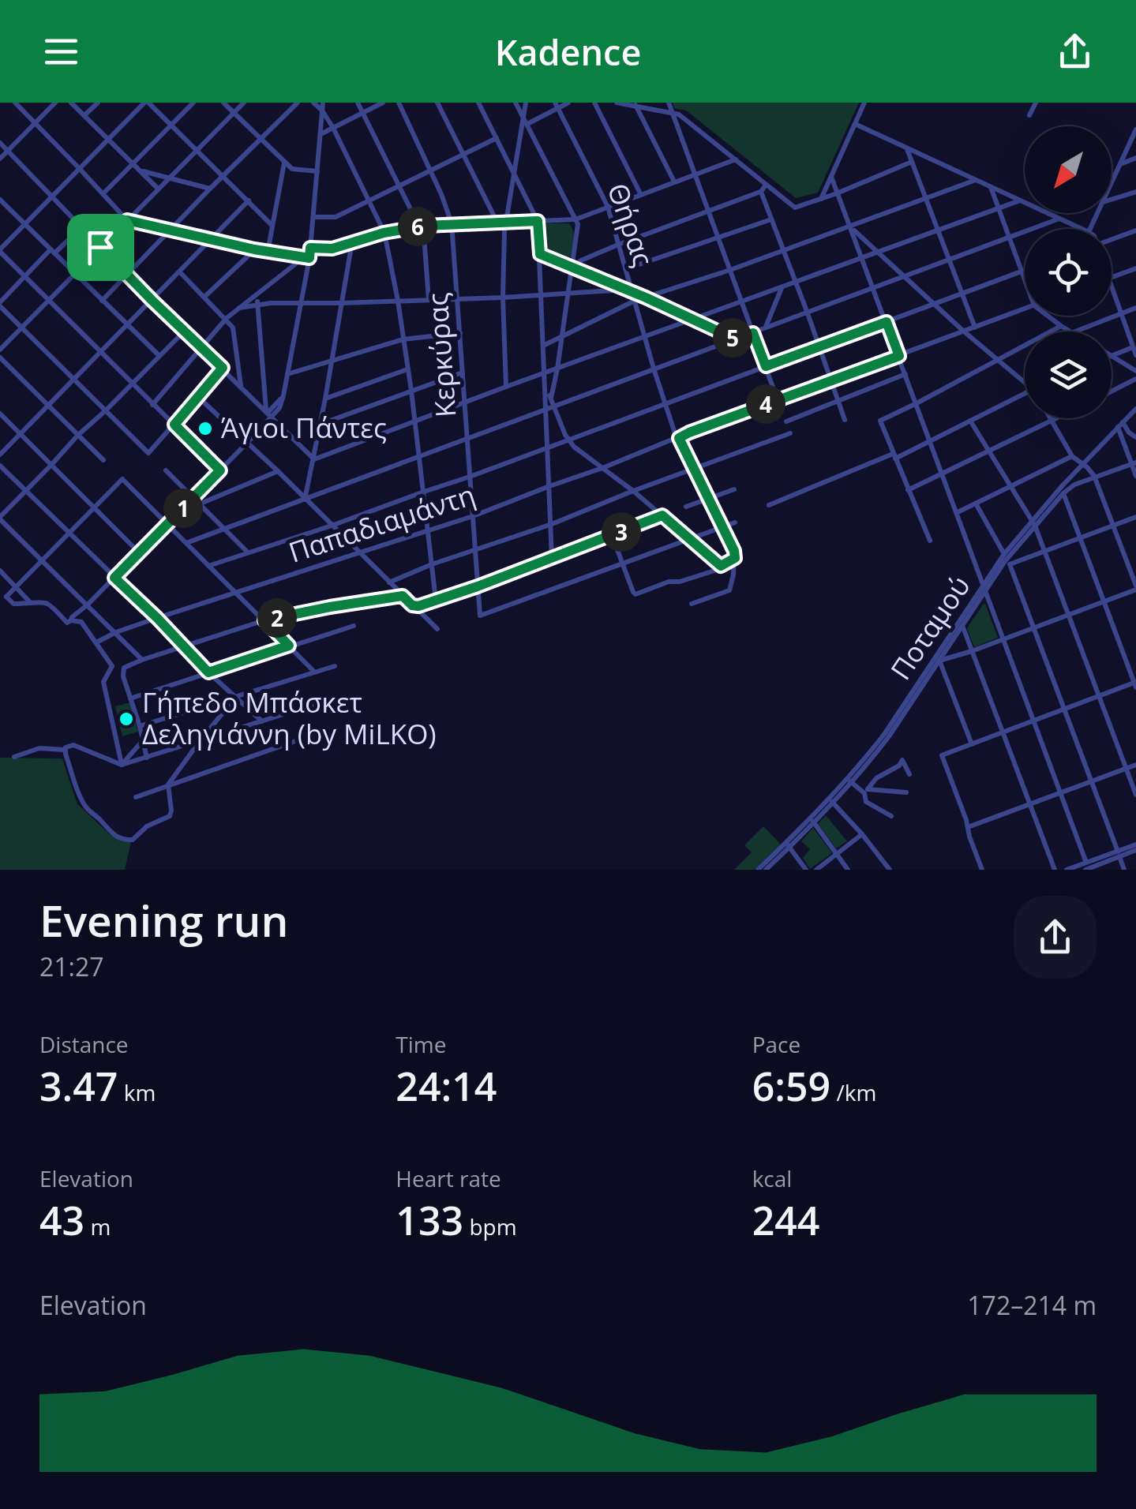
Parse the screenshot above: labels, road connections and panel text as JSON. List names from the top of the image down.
{
  "streets": {
    "street": [
      "Θήρας",
      "Κερκύρας",
      "Παπαδιαμάντη",
      "Ποταμού"
    ]
  },
  "crossings": [
    ["Θήρας", "Παπαδιαμάντη"],
    ["Κερκύρας", "Παπαδιαμάντη"]
  ],
  "places": ["Άγιοι Πάντες", "Γήπεδο Μπάσκετ Δεληγιάννη (by MiLKO)"],
  "north": "bottom left",
  "page": {
    "header": "Kadence",
    "pins": [
      "6",
      "5",
      "4",
      "1",
      "3",
      "2"
    ],
    "heading": ["Evening run", "21:27"],
    "stats": [
      ["Distance", "3.47 km"],
      ["Time", "24:14"],
      ["Pace", "6:59 /km"],
      ["Elevation", "43 m"],
      ["Heart rate", "133 bpm"],
      ["kcal", "244"]
    ],
    "chart": ["Elevation", "172–214 m"]
  }
}
